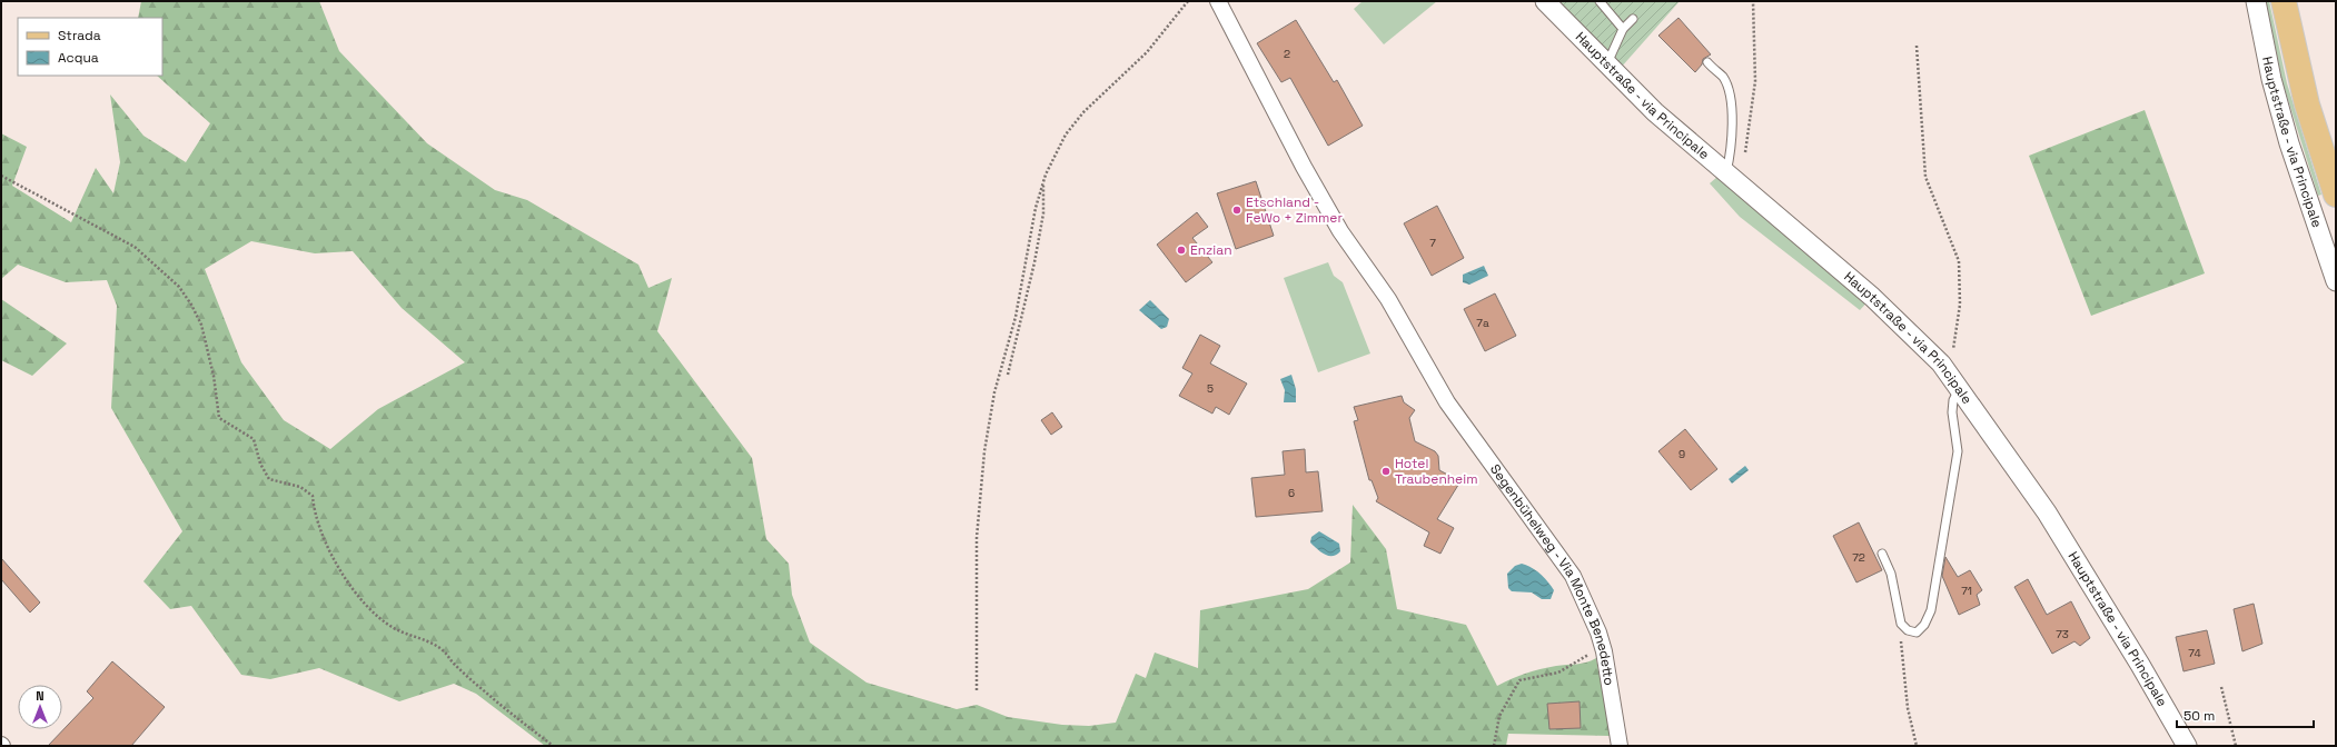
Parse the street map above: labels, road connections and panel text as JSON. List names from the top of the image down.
{
  "streets": {
    "street": ["Hauptstraße - via Principale", "Segenbühelweg - Via Monte Benedetto"]
  },
  "places": ["Etschland - FeWo + Zimmer", "Enzian", "Hotel Traubenheim"],
  "house_numbers": [
    "2",
    "7",
    "7a",
    "5",
    "9",
    "6",
    "72",
    "71",
    "73",
    "74"
  ],
  "legend": ["Strada", "Acqua"],
  "scale_bar": "50 m",
  "north": "top"
}
